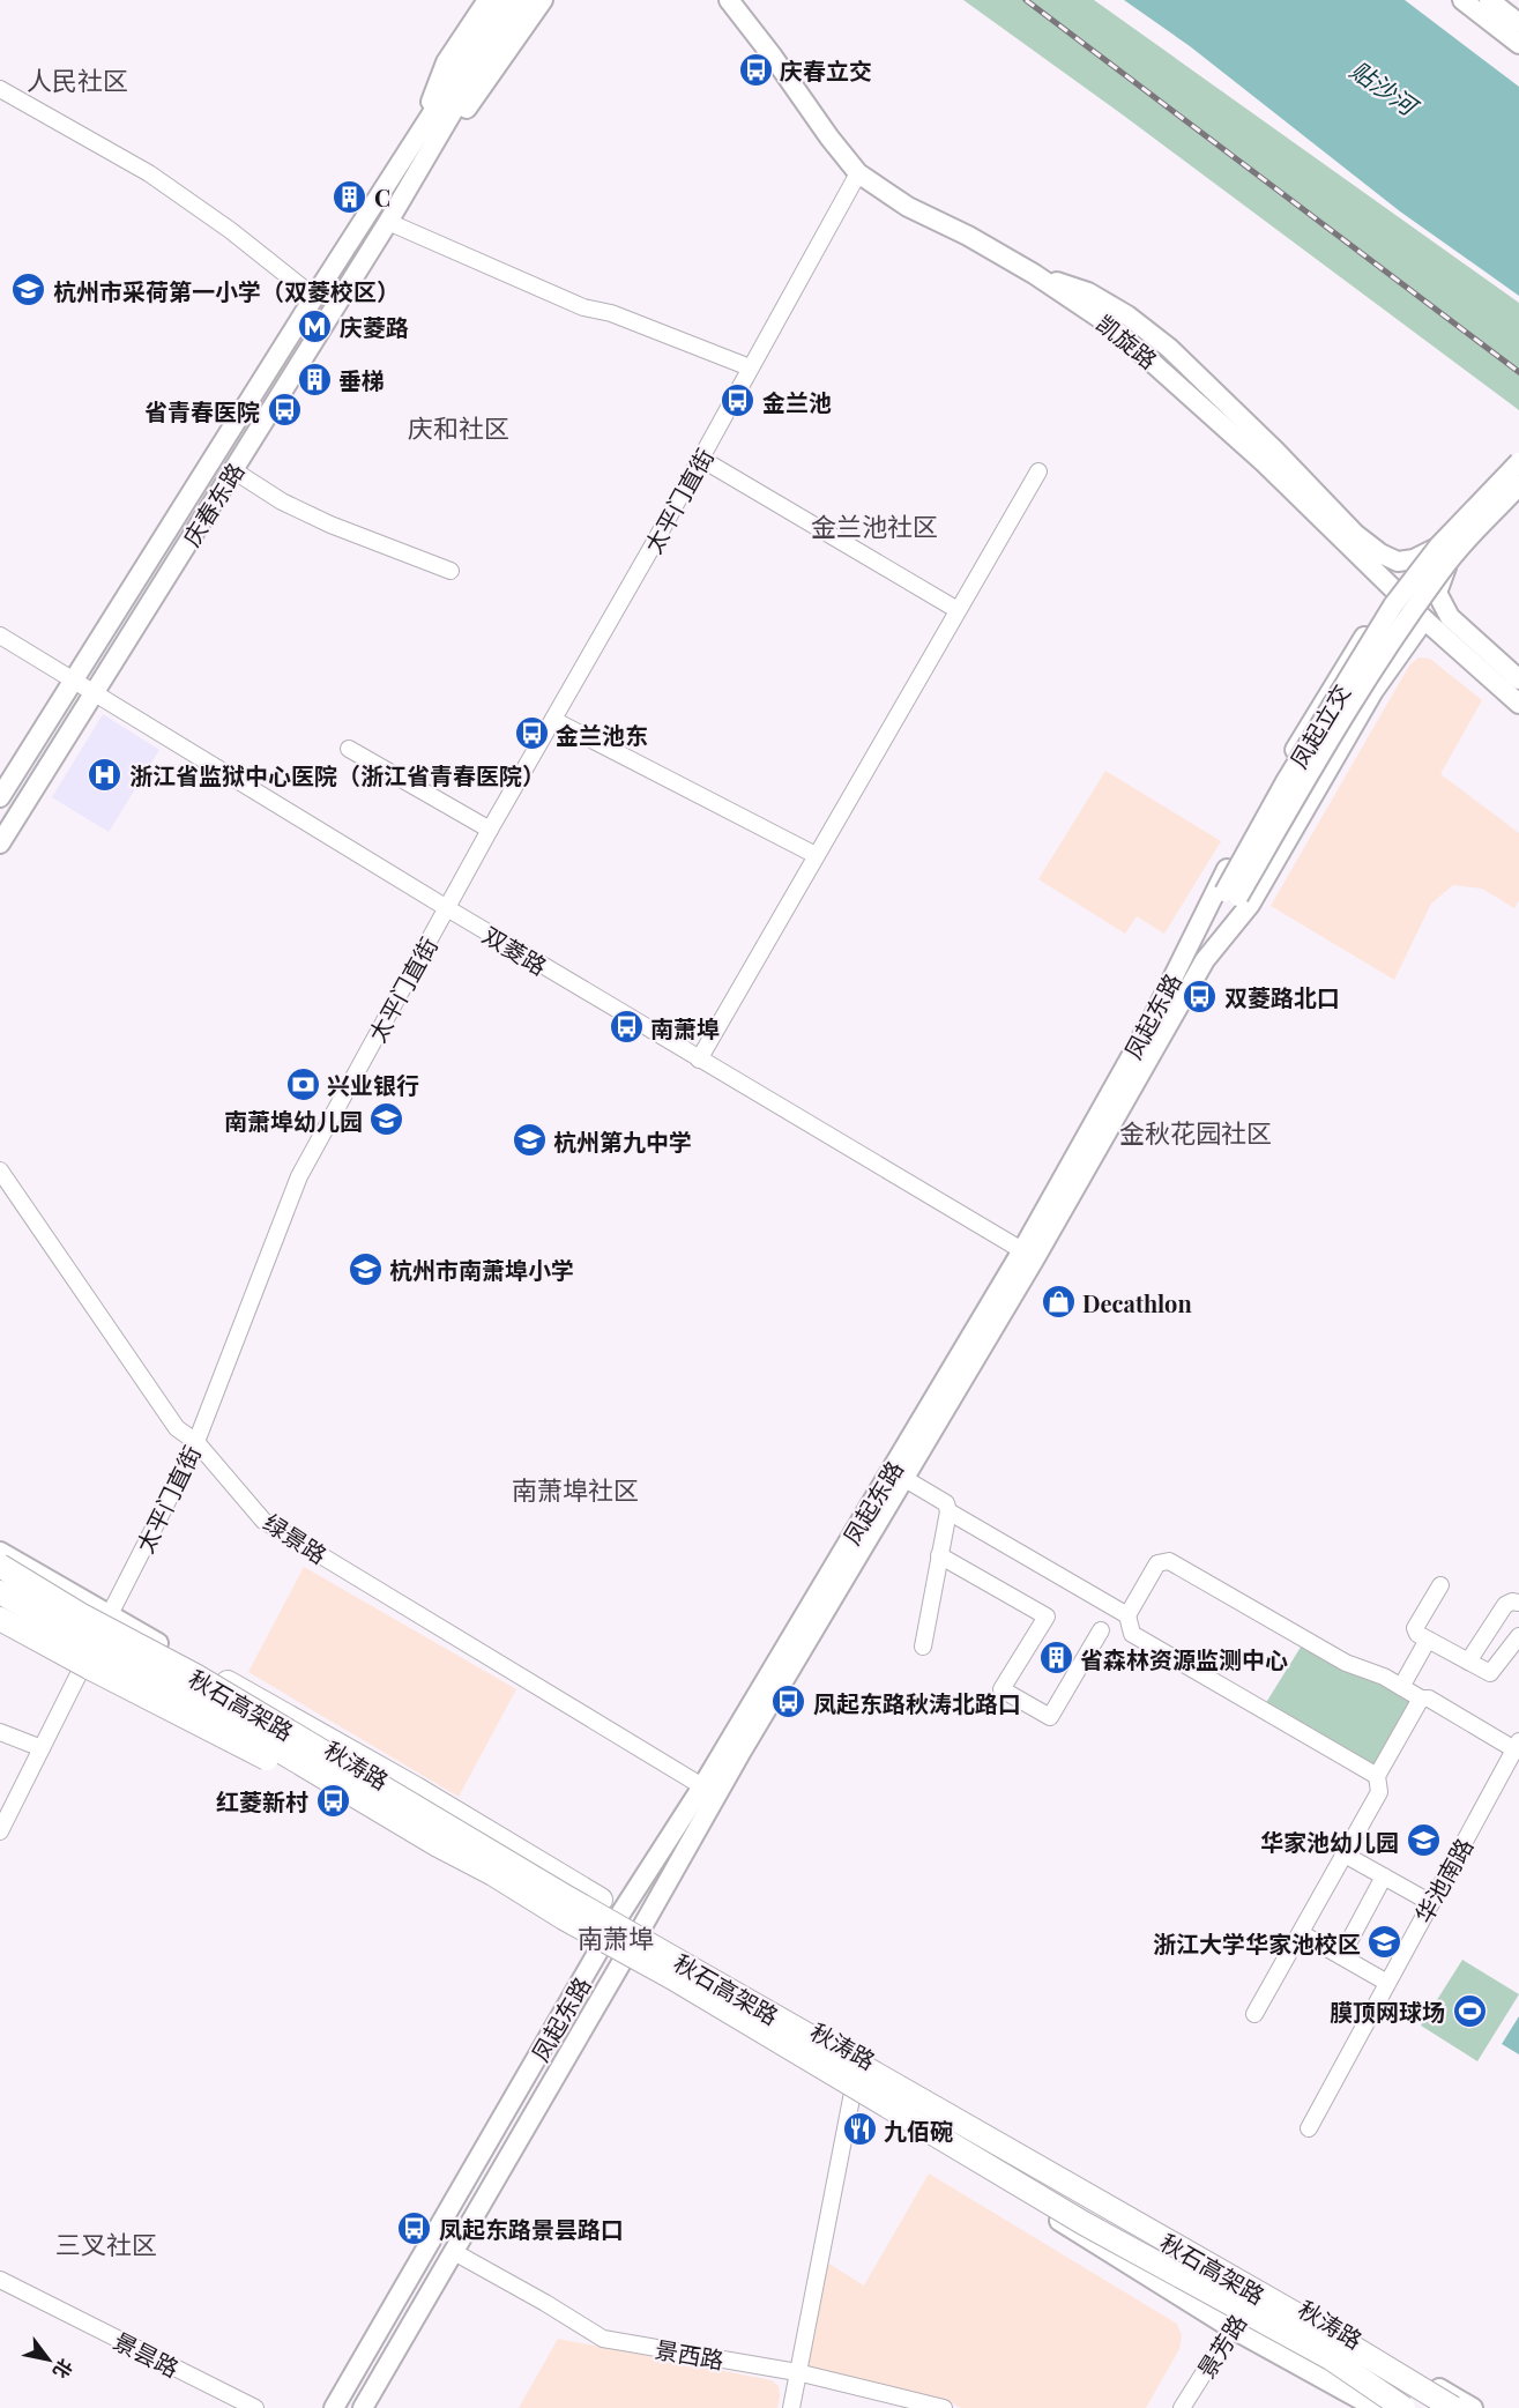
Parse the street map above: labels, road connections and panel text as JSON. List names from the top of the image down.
{
  "streets": {
    "highway": ["秋石高架路"],
    "main road": [
      "凯旋路",
      "庆春东路",
      "凤起立交",
      "凤起东路",
      "秋涛路"
    ],
    "street": [
      "太平门直街",
      "双菱路",
      "绿景路",
      "华池南路",
      "景芳路",
      "景昙路",
      "景西路"
    ]
  },
  "crossings": [
    ["凯旋路", "太平门直街"],
    ["凯旋路", "凤起东路"],
    ["太平门直街", "双菱路"],
    ["太平门直街", "绿景路"],
    ["太平门直街", "秋涛路"],
    ["庆春东路", "双菱路"],
    ["凤起立交", "凤起东路"],
    ["双菱路", "凤起东路"],
    ["凤起东路", "绿景路"],
    ["凤起东路", "秋涛路"],
    ["凤起东路", "景西路"],
    ["秋涛路", "景芳路"]
  ],
  "districts": [
    "人民社区",
    "庆和社区",
    "金兰池社区",
    "金秋花园社区",
    "南萧埠社区",
    "南萧埠",
    "三叉社区"
  ],
  "water": ["贴沙河"],
  "places": {
    "bus stop": [
      "庆春立交",
      "金兰池",
      "省青春医院",
      "金兰池东",
      "双菱路北口",
      "南萧埠",
      "凤起东路秋涛北路口",
      "红菱新村",
      "凤起东路景昙路口"
    ],
    "building": ["C", "垂梯", "省森林资源监测中心"],
    "school or university": [
      "杭州市采荷第一小学（双菱校区）",
      "南萧埠幼儿园",
      "杭州第九中学",
      "杭州市南萧埠小学",
      "华家池幼儿园",
      "浙江大学华家池校区"
    ],
    "metro station": ["庆菱路"],
    "hospital": ["浙江省监狱中心医院（浙江省青春医院）"],
    "bank": ["兴业银行"],
    "shop": ["Decathlon"],
    "sports": ["膜顶网球场"],
    "restaurant": ["九佰碗"]
  },
  "north": "bottom right"
}
